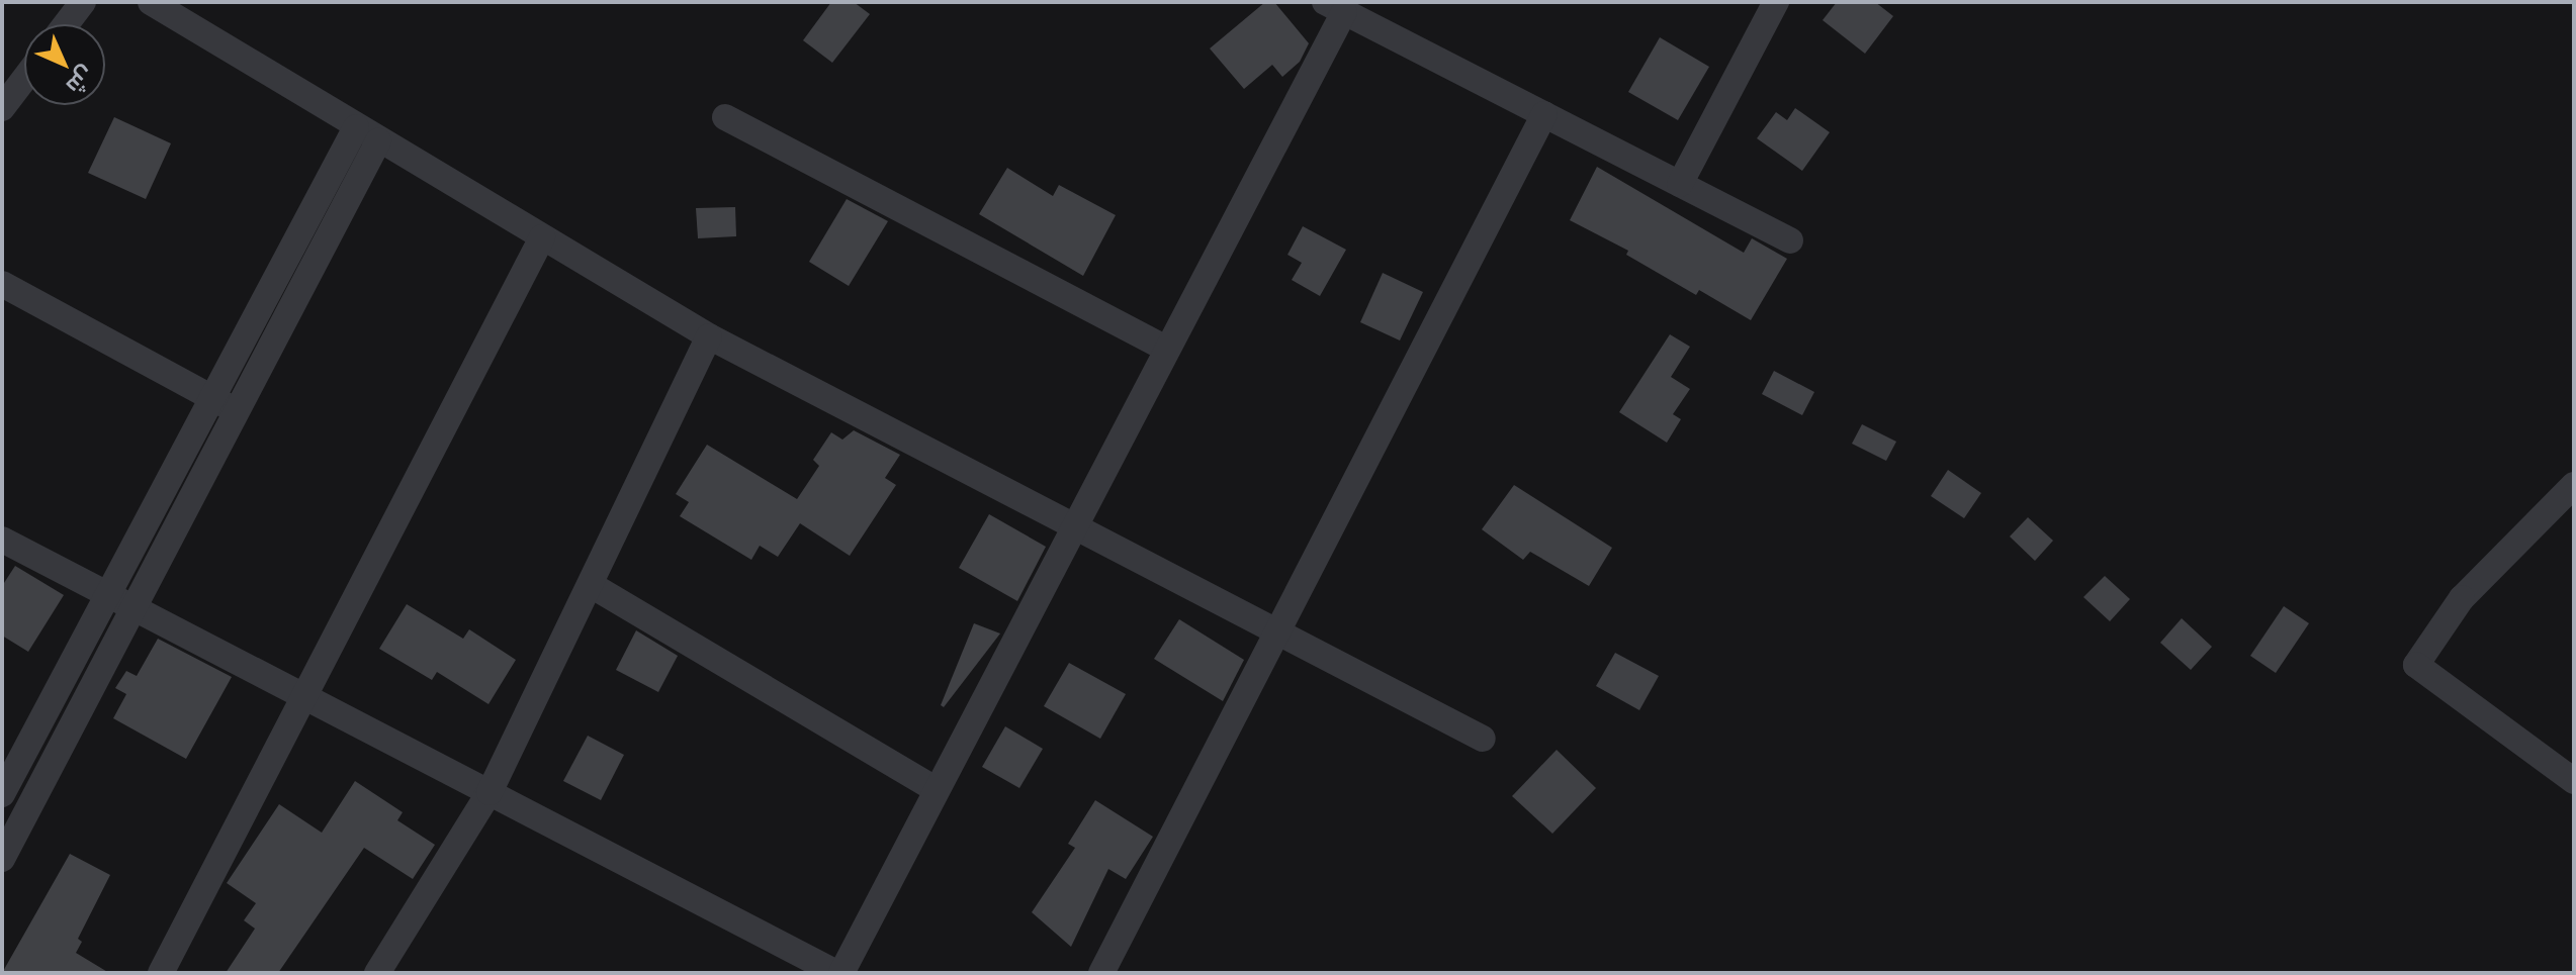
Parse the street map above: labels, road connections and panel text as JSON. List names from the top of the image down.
{
  "north": "bottom right"
}
